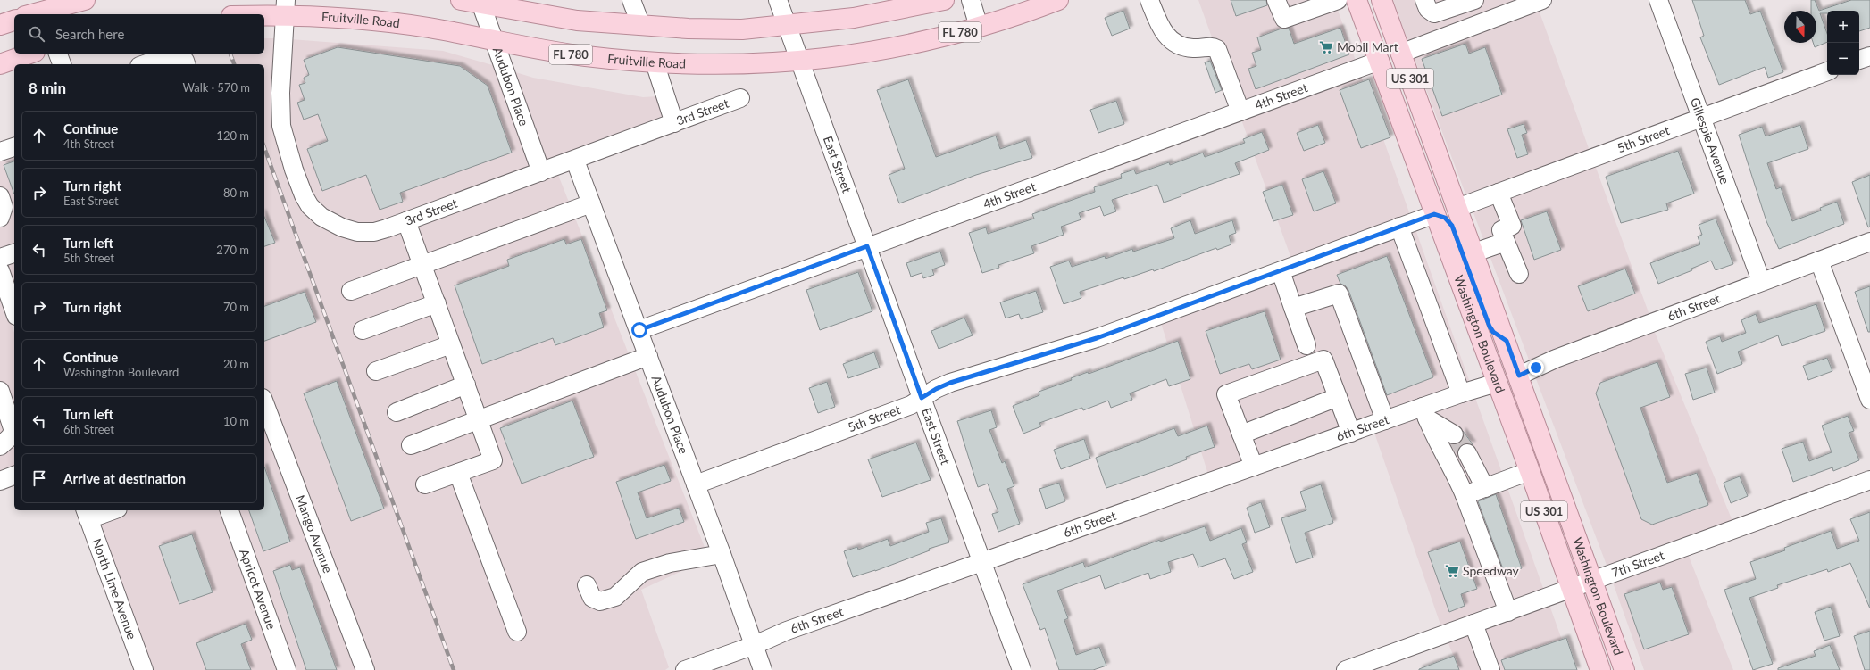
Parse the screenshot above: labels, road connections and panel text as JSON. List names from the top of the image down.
{
  "streets": {
    "main road": [
      "Fruitville Road",
      "FL 780",
      "US 301",
      "Washington Boulevard"
    ],
    "street": [
      "Audubon Place",
      "4th Street",
      "3rd Street",
      "5th Street",
      "Gillespie Avenue",
      "East Street",
      "6th Street",
      "Mango Avenue",
      "7th Street",
      "Apricot Avenue",
      "North Lime Avenue"
    ]
  },
  "crossings": [
    ["Fruitville Road", "Audubon Place"],
    ["Fruitville Road", "3rd Street"],
    ["Fruitville Road", "East Street"],
    ["Audubon Place", "4th Street"],
    ["Audubon Place", "3rd Street"],
    ["Audubon Place", "5th Street"],
    ["Audubon Place", "6th Street"],
    ["4th Street", "East Street"],
    ["4th Street", "Washington Boulevard"],
    ["5th Street", "Gillespie Avenue"],
    ["5th Street", "East Street"],
    ["5th Street", "Washington Boulevard"],
    ["Gillespie Avenue", "6th Street"],
    ["East Street", "6th Street"],
    ["6th Street", "Washington Boulevard"],
    ["Washington Boulevard", "7th Street"]
  ],
  "places": {
    "supermarket": ["Mobil Mart", "Speedway"]
  },
  "north": "bottom",
  "page": {
    "map_buttons": ["+", "−"],
    "search": "Search here",
    "heading": ["8 min", "Walk · 570 m"],
    "list": [
      ["Continue", "4th Street", "120 m"],
      ["Turn right", "East Street", "80 m"],
      ["Turn left", "5th Street", "270 m"],
      ["Turn right", "70 m"],
      ["Continue", "Washington Boulevard", "20 m"],
      ["Turn left", "6th Street", "10 m"],
      "Arrive at destination"
    ]
  }
}
